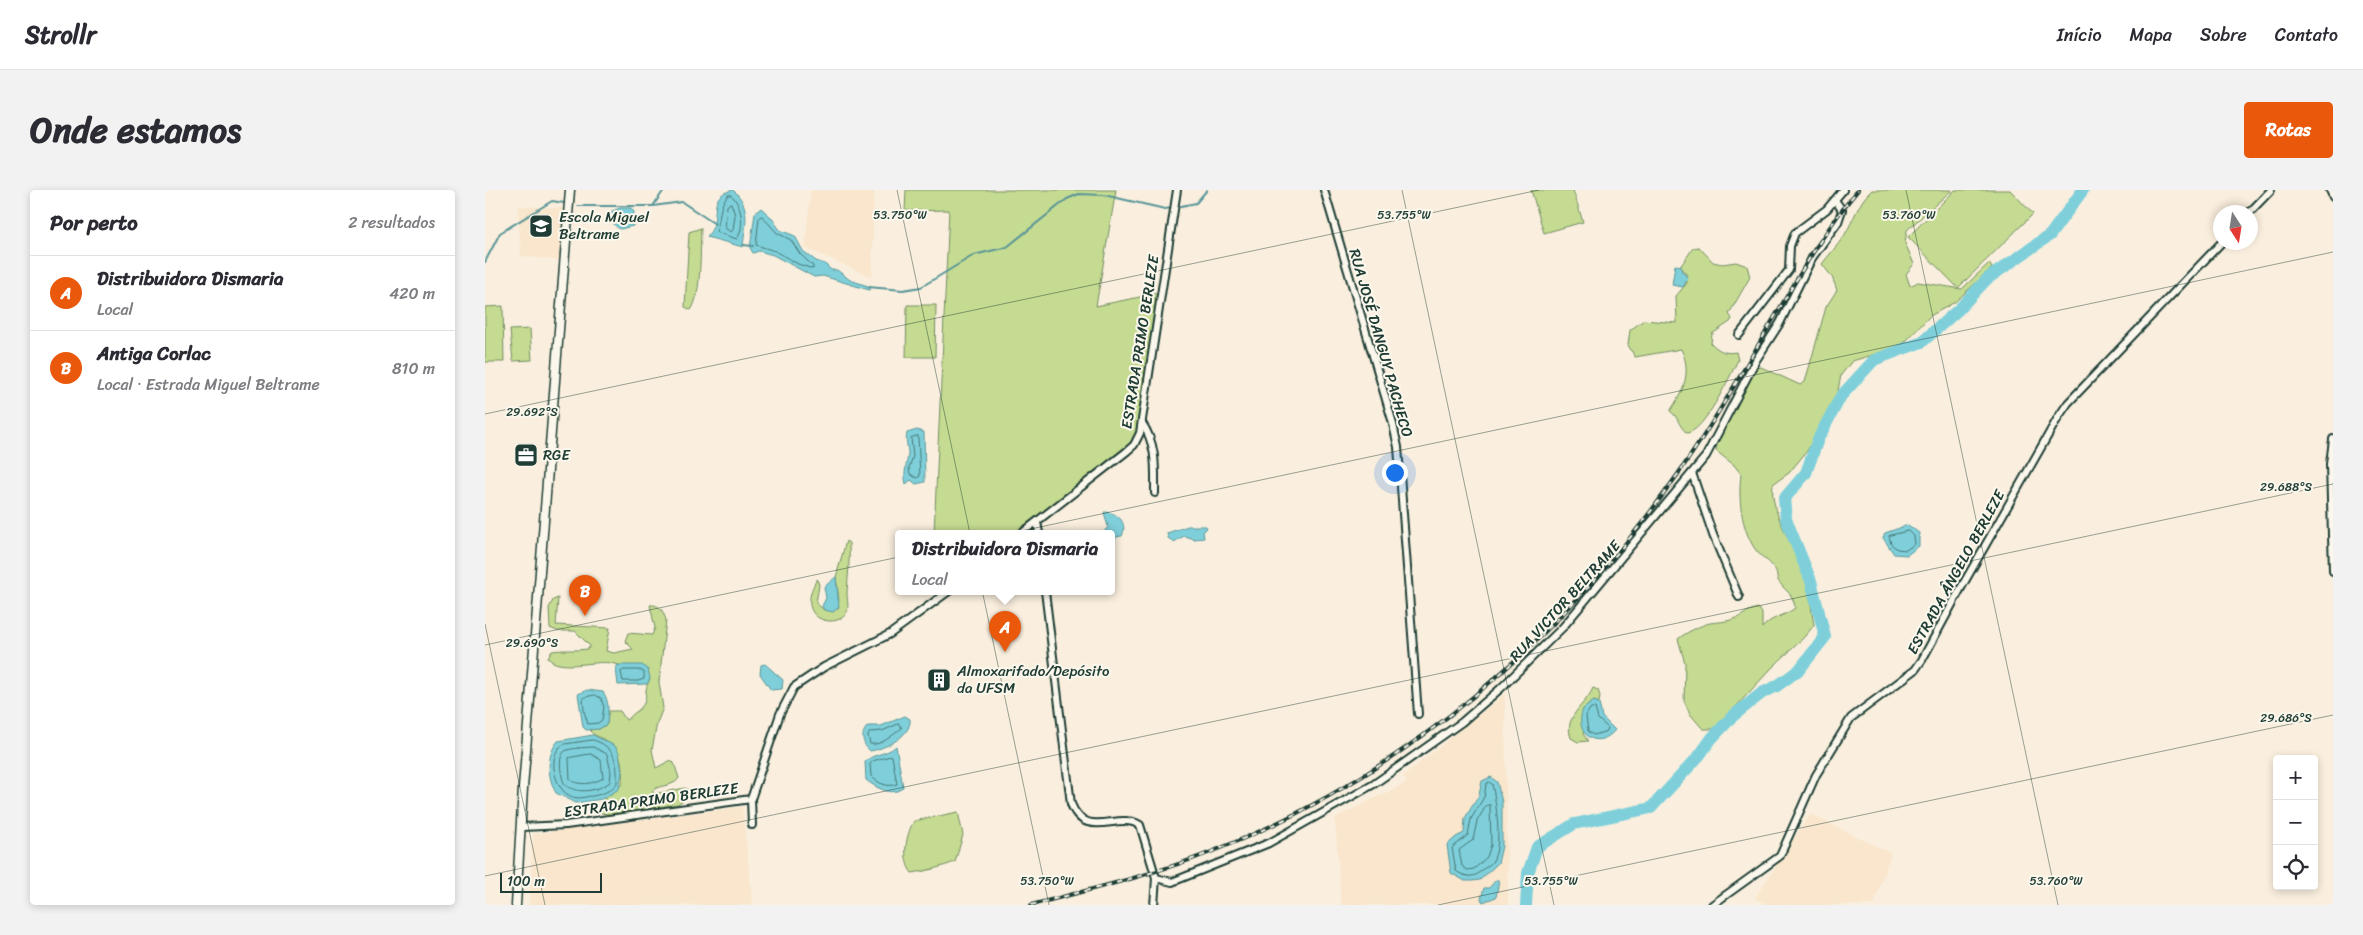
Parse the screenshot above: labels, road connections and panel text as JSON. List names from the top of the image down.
{
  "streets": {
    "street": [
      "ESTRADA PRIMO BERLEZE",
      "RUA JOSÉ DANGUY PACHECO",
      "ESTRADA ÂNGELO BERLEZE",
      "RUA VICTOR BELTRAME"
    ]
  },
  "places": {
    "school or university": ["Escola Miguel Beltrame"],
    "office": ["RGE"],
    "building": ["Almoxarifado/Depósito da UFSM"]
  },
  "scale_bar": "100 m",
  "north": "bottom",
  "page": {
    "header": "Strollr",
    "nav": [
      "Início",
      "Mapa",
      "Sobre",
      "Contato"
    ],
    "title": "Onde estamos",
    "buttons": "Rotas",
    "heading": ["Por perto", "2 resultados"],
    "list": [
      {
        "mark": "A",
        "name": "Distribuidora Dismaria",
        "note": "Local",
        "value": "420 m"
      },
      {
        "mark": "B",
        "name": "Antiga Corlac",
        "note": "Local · Estrada Miguel Beltrame",
        "value": "810 m"
      }
    ],
    "popup": ["Distribuidora Dismaria", "Local"],
    "pins": ["B", "A"],
    "map_buttons": ["+", "−"],
    "scale": "100 m"
  },
  "coordinates": [
    "53.750°W",
    "53.755°W",
    "53.760°W",
    "29.692°S",
    "29.688°S",
    "29.690°S",
    "29.686°S"
  ]
}
